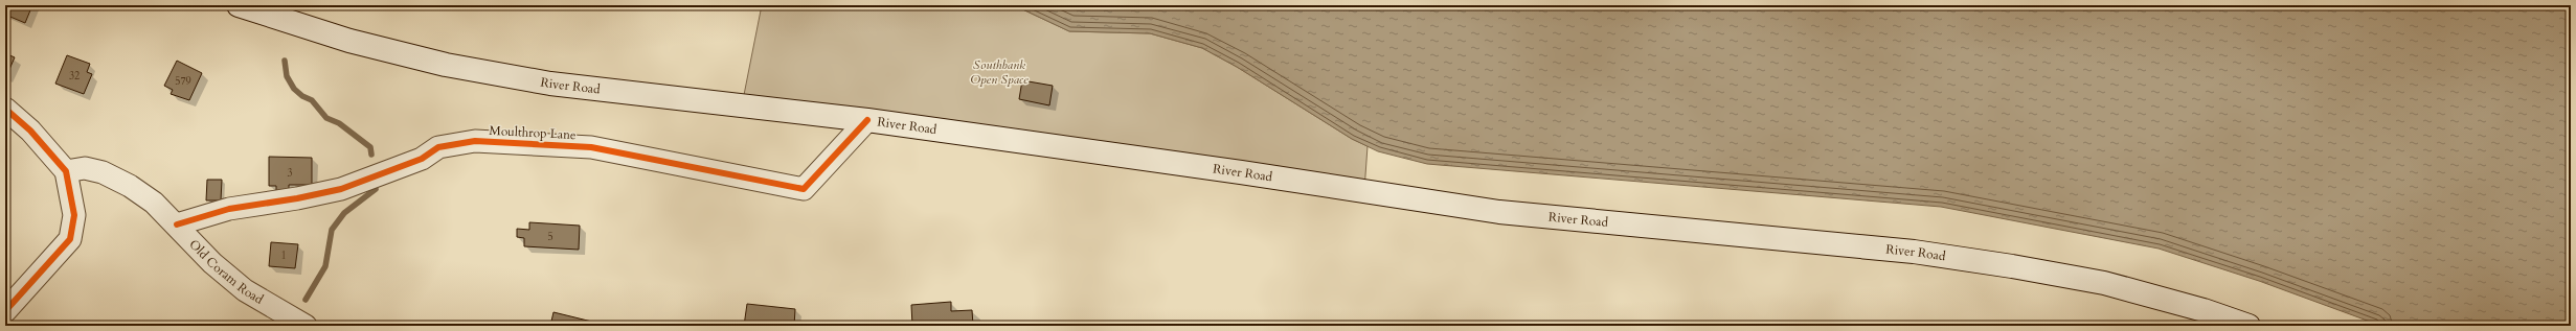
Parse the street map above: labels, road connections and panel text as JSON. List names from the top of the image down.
{
  "streets": {
    "main road": ["River Road"],
    "street": ["Moulthrop Lane", "Old Coram Road"]
  },
  "crossings": [
    ["River Road", "Moulthrop Lane"],
    ["Moulthrop Lane", "Old Coram Road"]
  ],
  "parks": ["Southbank Open Space"],
  "house_numbers": [
    "32",
    "579",
    "3",
    "5",
    "1"
  ]
}
